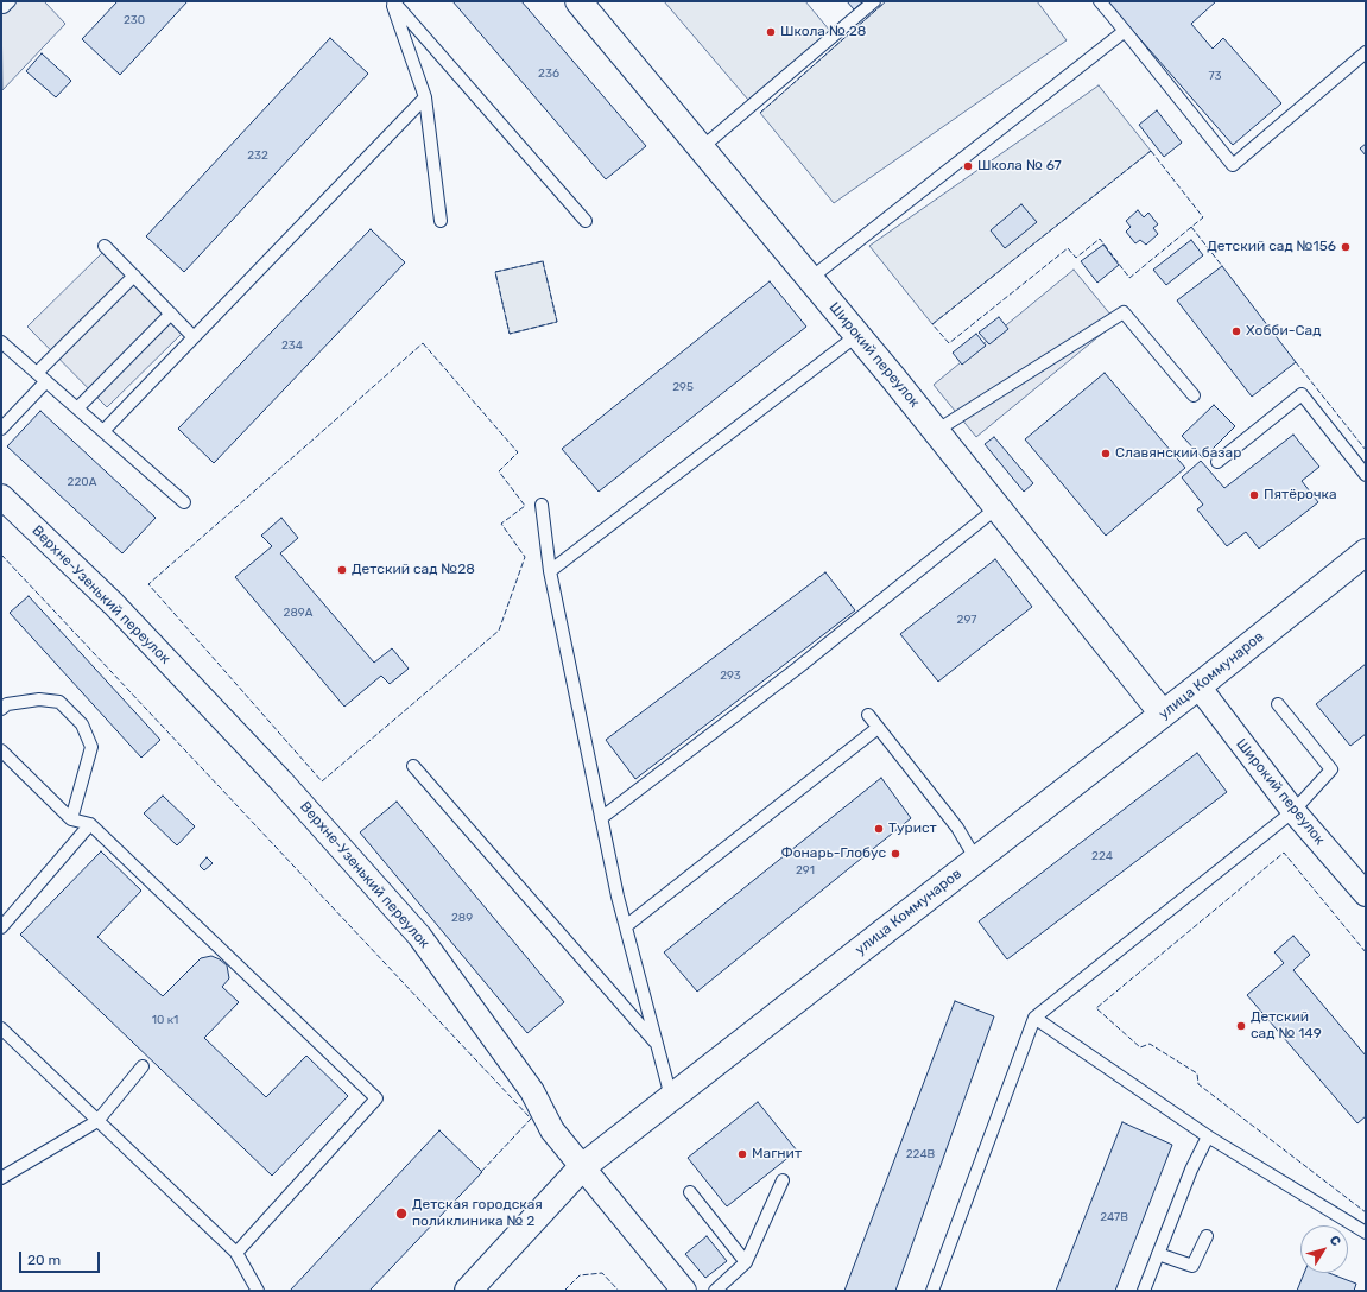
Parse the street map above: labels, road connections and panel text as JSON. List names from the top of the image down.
{
  "streets": {
    "street": ["Широкий переулок", "Верхне-Узенький переулок", "улица Коммунаров"]
  },
  "crossings": [
    ["Широкий переулок", "улица Коммунаров"],
    ["Верхне-Узенький переулок", "улица Коммунаров"]
  ],
  "places": [
    "Школа № 28",
    "Школа № 67",
    "Детский сад №156",
    "Хобби-Сад",
    "Славянский базар",
    "Пятёрочка",
    "Детский сад №28",
    "Турист",
    "Фонарь-Глобус",
    "Детский сад № 149",
    "Магнит",
    "Детская городская поликлиника № 2"
  ],
  "house_numbers": [
    "230",
    "236",
    "73",
    "232",
    "234",
    "295",
    "220А",
    "289А",
    "297",
    "293",
    "224",
    "291",
    "289",
    "10 к1",
    "224В",
    "247В"
  ],
  "scale_bar": "20 m",
  "north": "top right"
}
